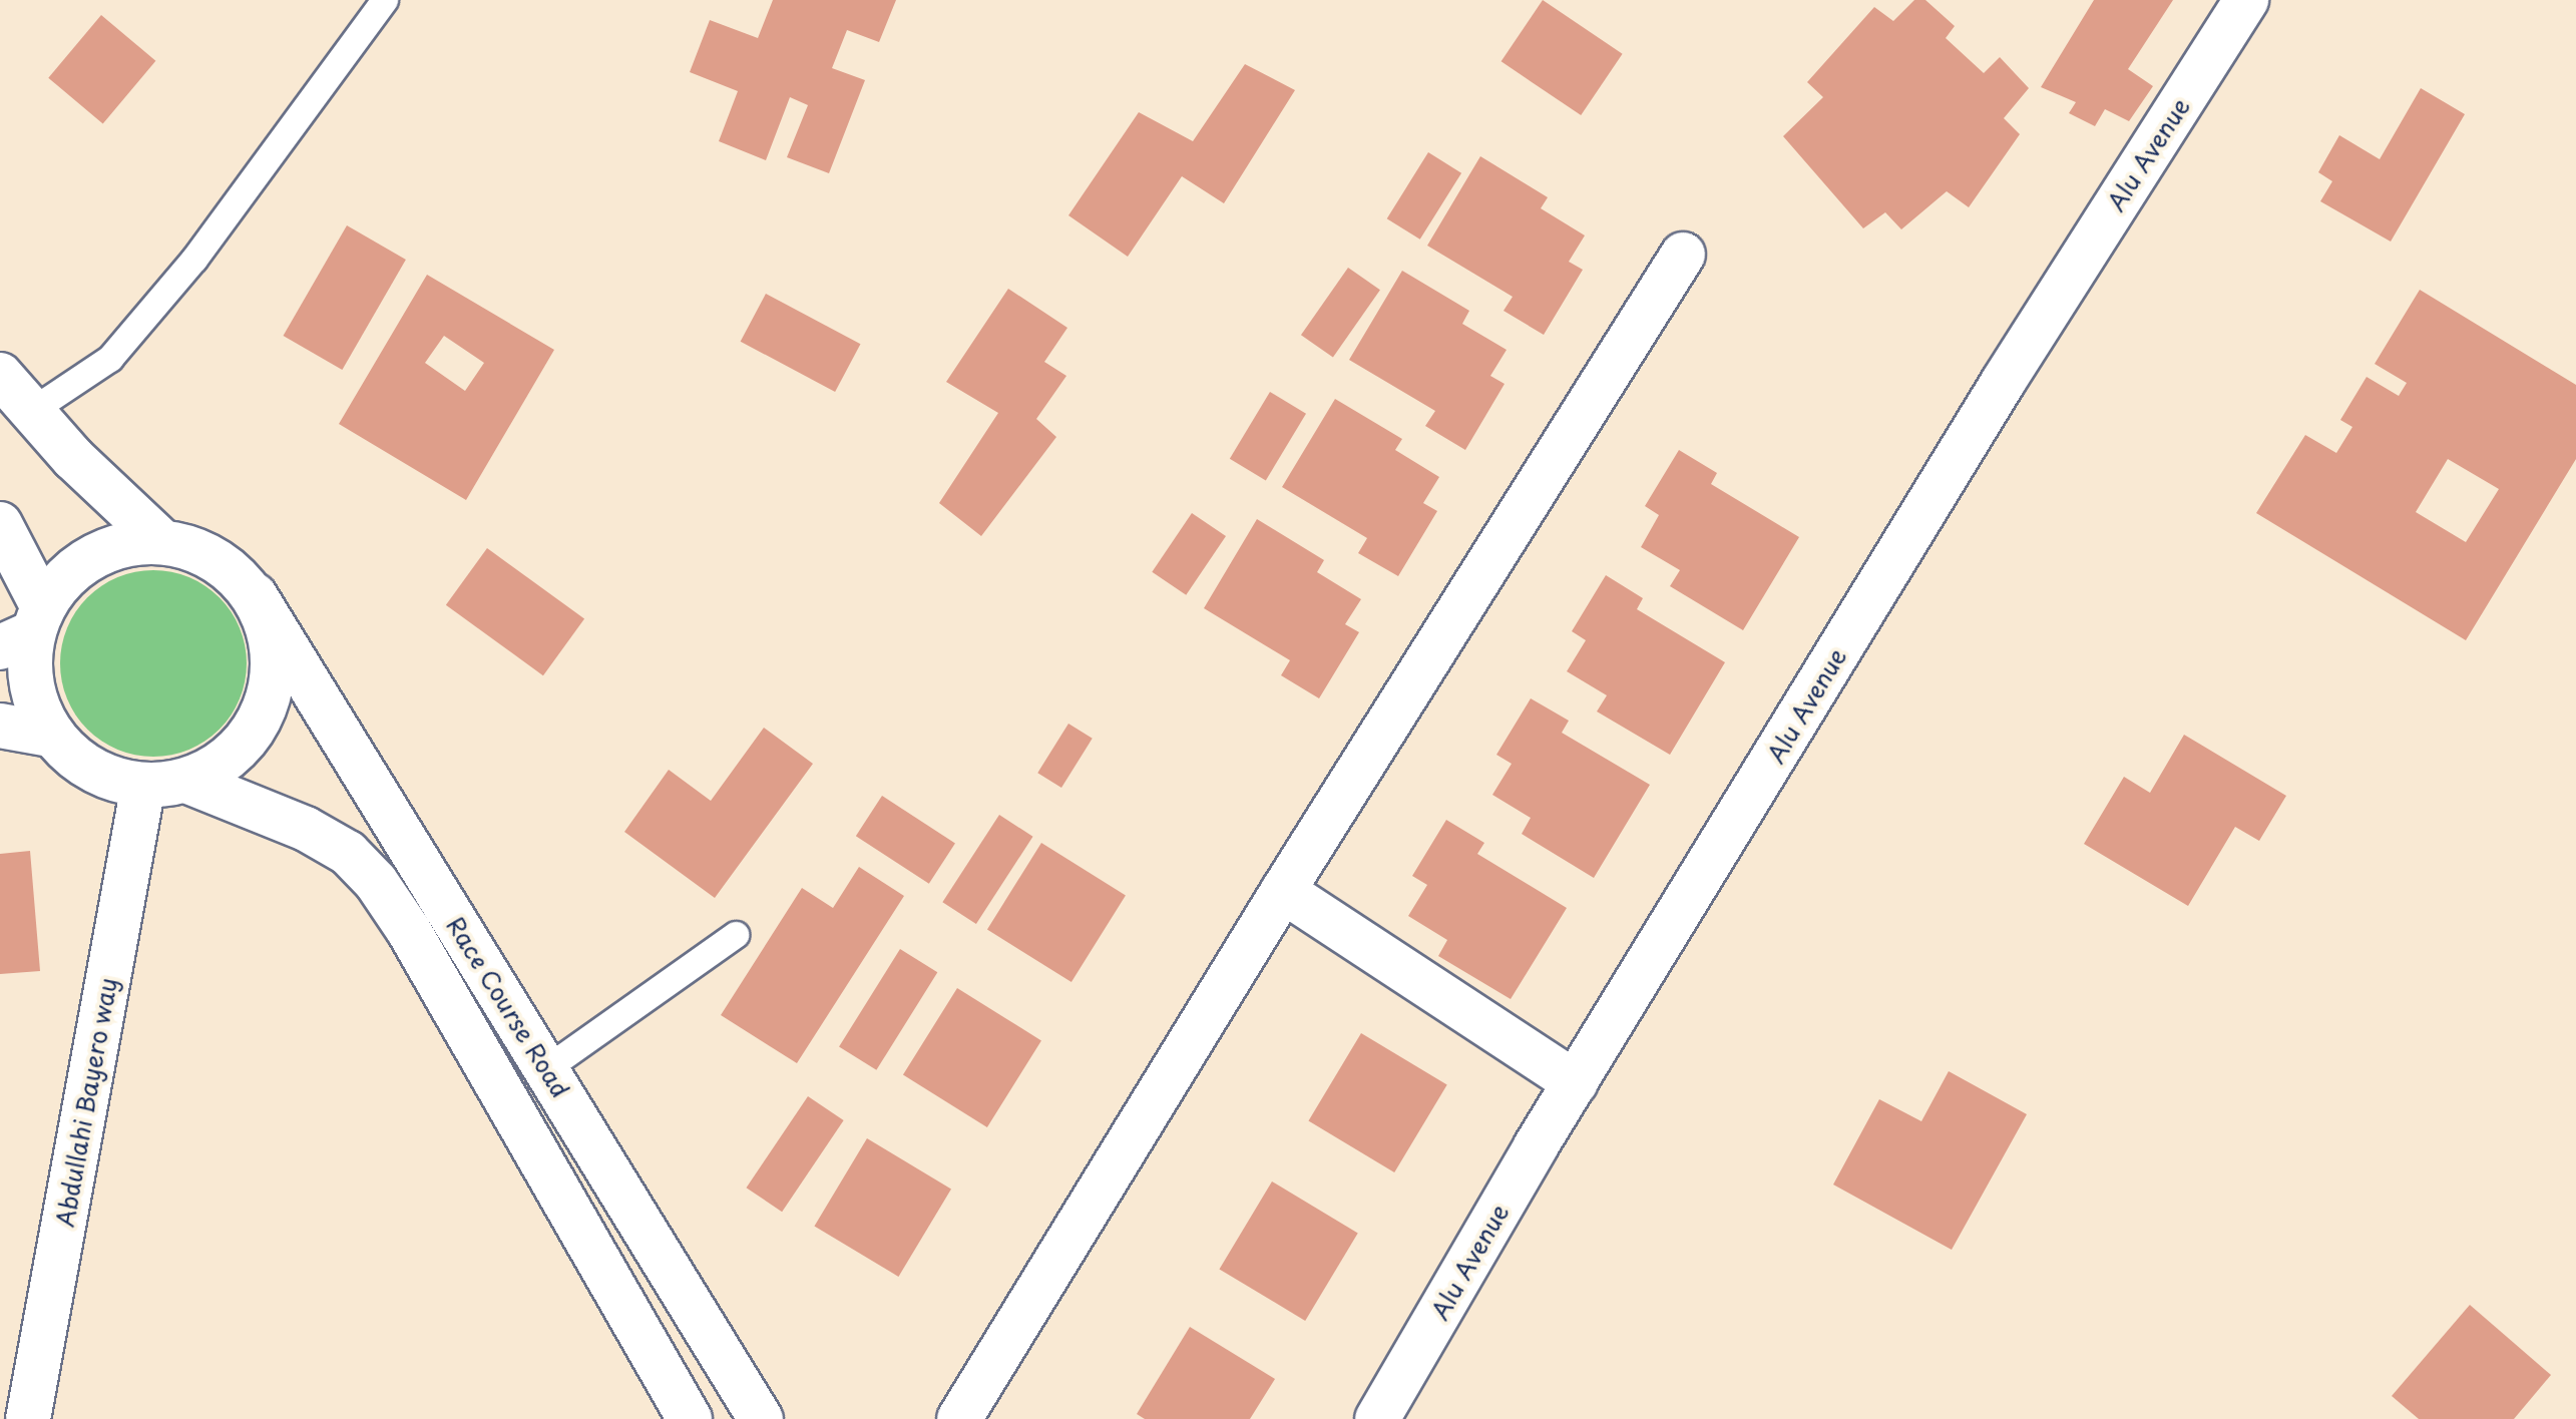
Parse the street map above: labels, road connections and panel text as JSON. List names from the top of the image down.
{
  "streets": {
    "street": ["Alu Avenue", "Race Course Road", "Abdullahi Bayero way"]
  },
  "crossings": [
    ["Race Course Road", "Abdullahi Bayero way"]
  ]
}
